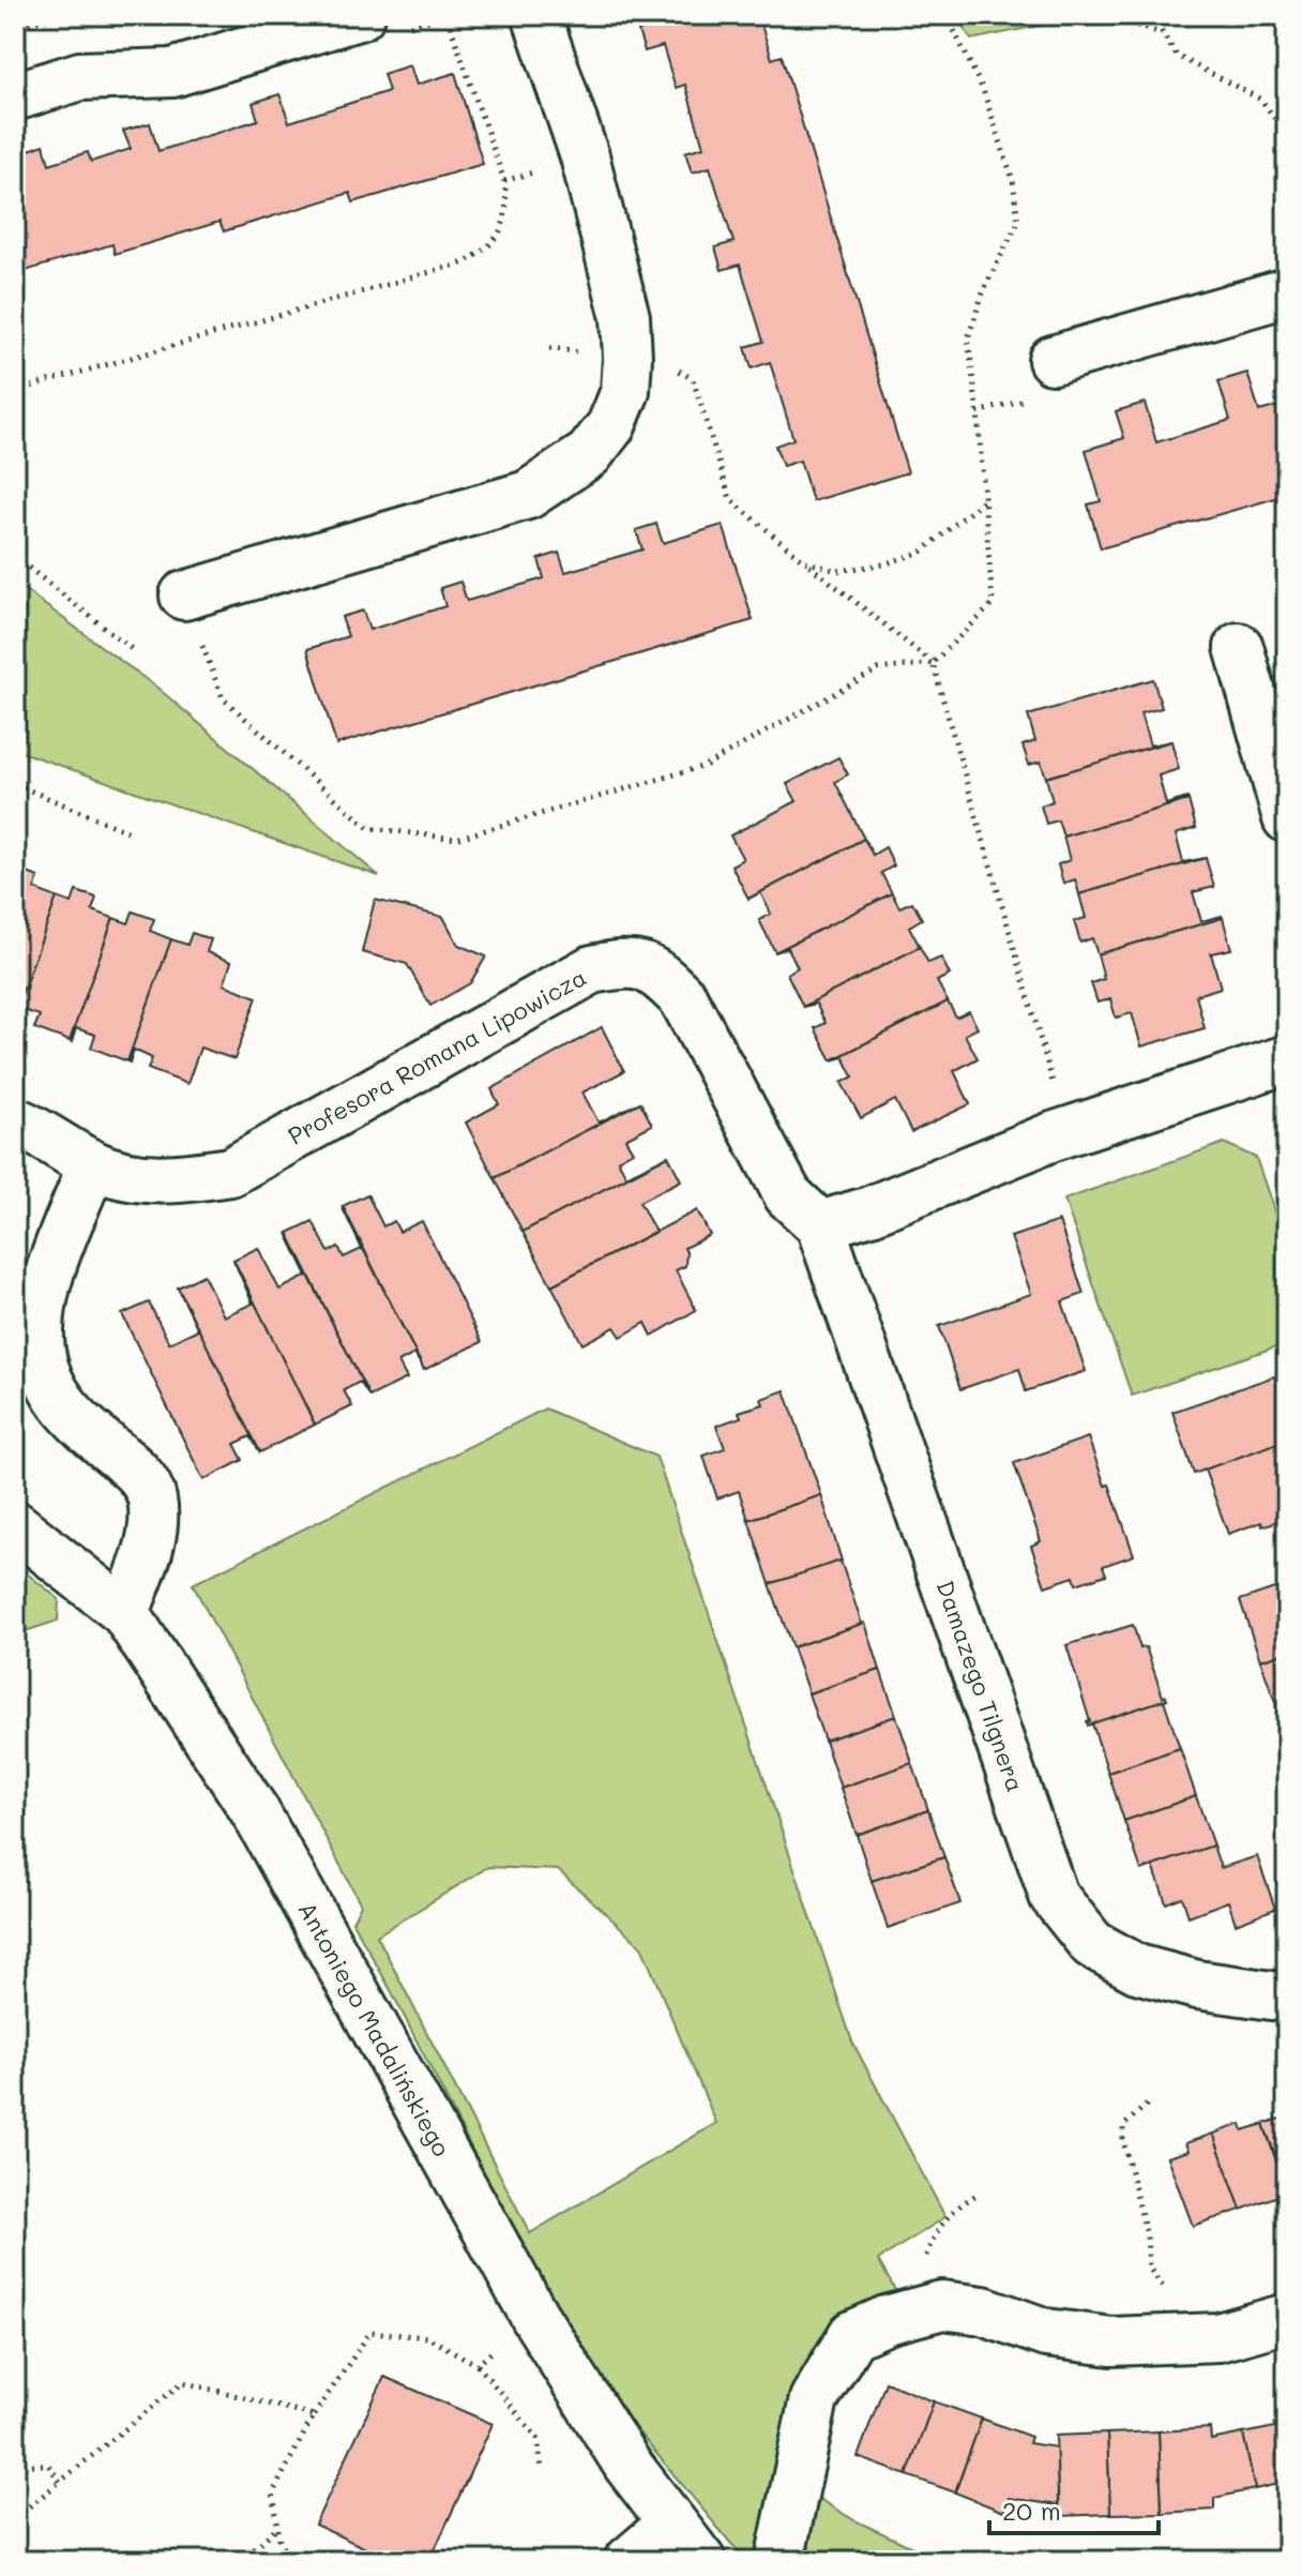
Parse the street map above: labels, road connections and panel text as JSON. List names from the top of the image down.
{
  "streets": {
    "street": ["Profesora Romana Lipowicza", "Damazego Tilgnera", "Antoniego Madalińskiego"]
  },
  "crossings": [
    ["Profesora Romana Lipowicza", "Damazego Tilgnera"]
  ],
  "scale_bar": "20 m"
}
